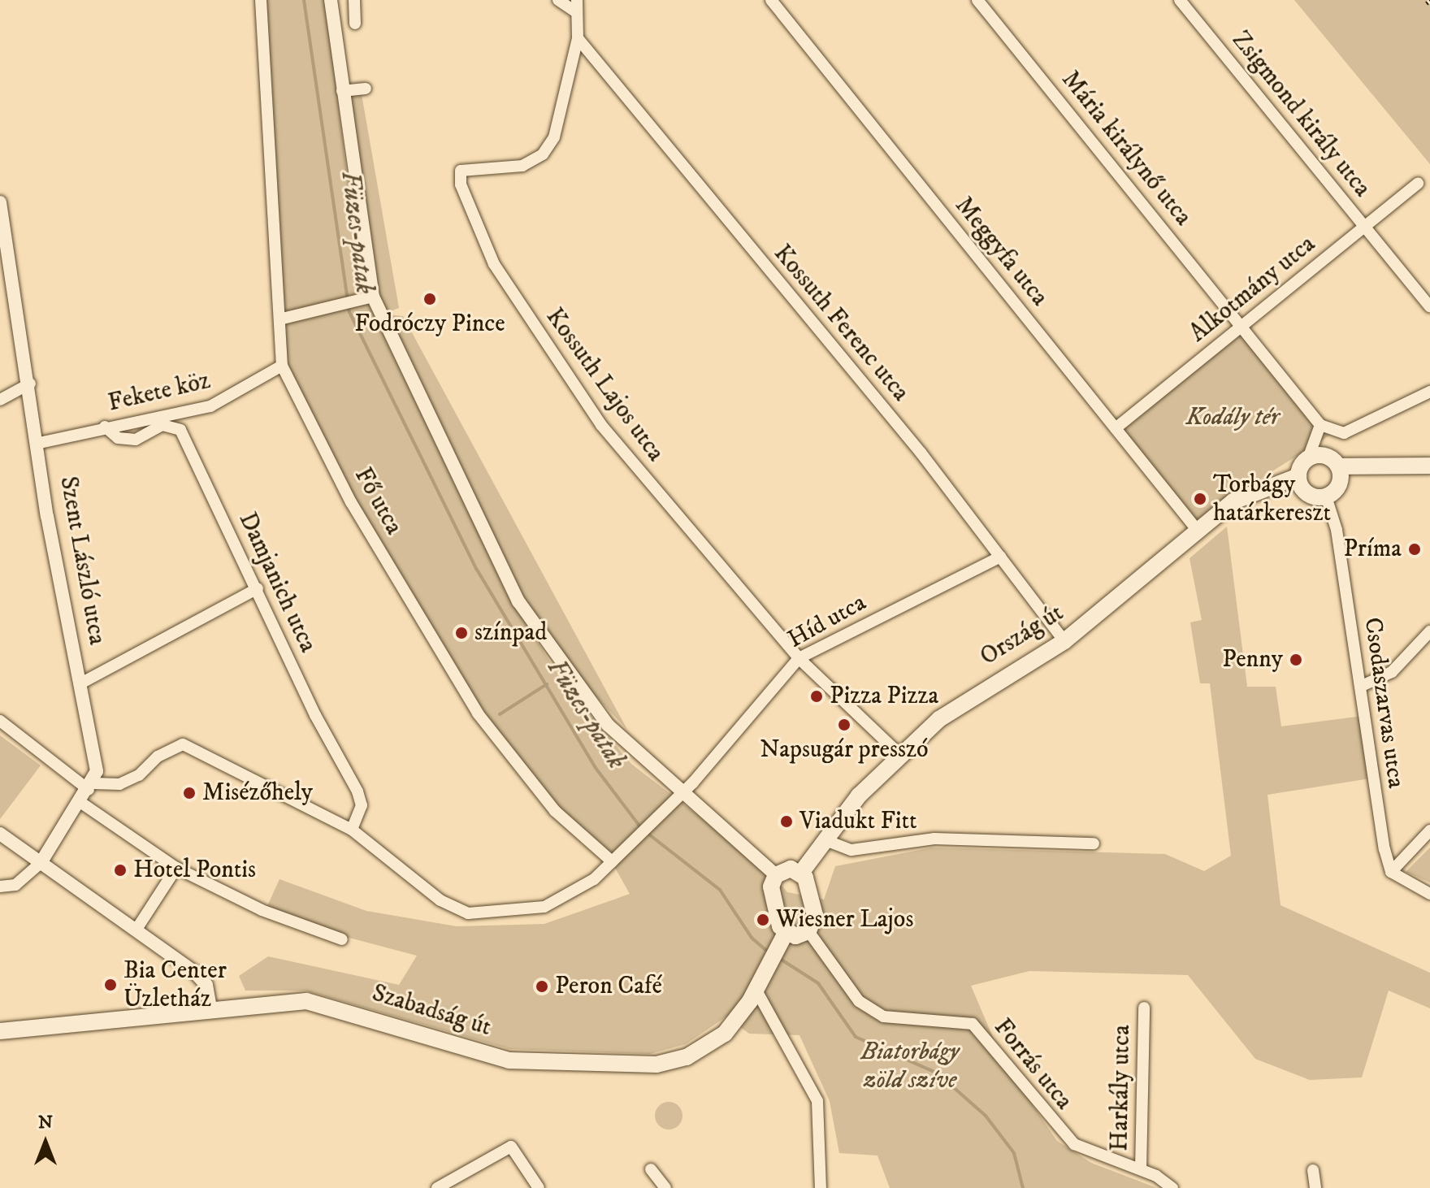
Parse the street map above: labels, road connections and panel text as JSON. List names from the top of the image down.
{
  "streets": {
    "main road": ["Ország út", "Szabadság út"],
    "street": [
      "Zsigmond király utca",
      "Mária királynő utca",
      "Meggyfa utca",
      "Alkotmány utca",
      "Kossuth Ferenc utca",
      "Kossuth Lajos utca",
      "Fekete köz",
      "Fő utca",
      "Szent László utca",
      "Damjanich utca",
      "Híd utca",
      "Csodaszarvas utca",
      "Forrás utca",
      "Harkály utca"
    ]
  },
  "crossings": [
    ["Zsigmond király utca", "Alkotmány utca"],
    ["Mária királynő utca", "Alkotmány utca"],
    ["Meggyfa utca", "Alkotmány utca"],
    ["Meggyfa utca", "Ország út"],
    ["Kossuth Ferenc utca", "Kossuth Lajos utca"],
    ["Kossuth Ferenc utca", "Híd utca"],
    ["Kossuth Ferenc utca", "Ország út"],
    ["Kossuth Lajos utca", "Híd utca"],
    ["Kossuth Lajos utca", "Ország út"],
    ["Fekete köz", "Fő utca"],
    ["Fekete köz", "Szent László utca"],
    ["Fekete köz", "Damjanich utca"],
    ["Ország út", "Csodaszarvas utca"],
    ["Forrás utca", "Harkály utca"]
  ],
  "water": ["Füzes-patak"],
  "parks": ["Kodály tér", "Biatorbágy zöld szíve"],
  "places": [
    "Fodróczy Pince",
    "Torbágy határkereszt",
    "Príma",
    "színpad",
    "Penny",
    "Pizza Pizza",
    "Napsugár presszó",
    "Misézőhely",
    "Viadukt Fitt",
    "Hotel Pontis",
    "Wiesner Lajos",
    "Bia Center Üzletház",
    "Peron Café"
  ],
  "north": "top"
}
